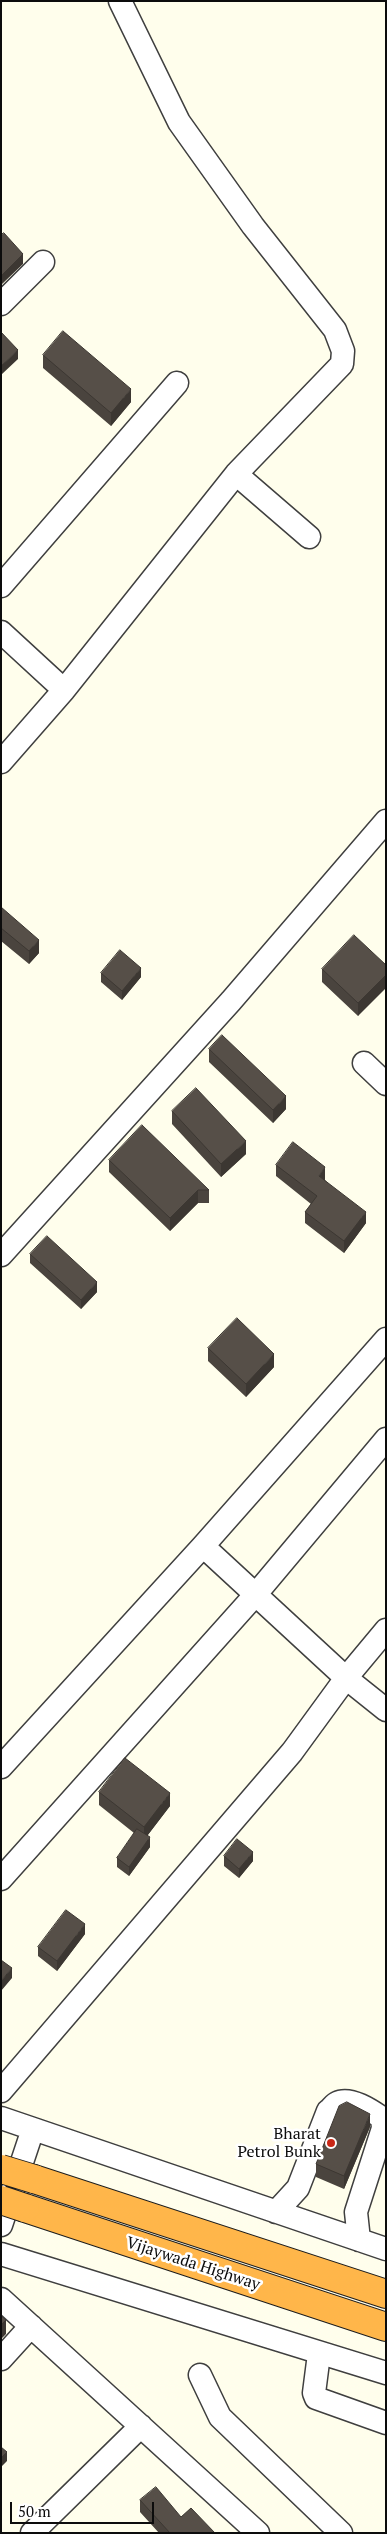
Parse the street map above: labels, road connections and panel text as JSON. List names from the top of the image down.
{
  "streets": {
    "highway": ["Vijaywada Highway"]
  },
  "places": ["Bharat Petrol Bunk"],
  "scale_bar": "50 m"
}
